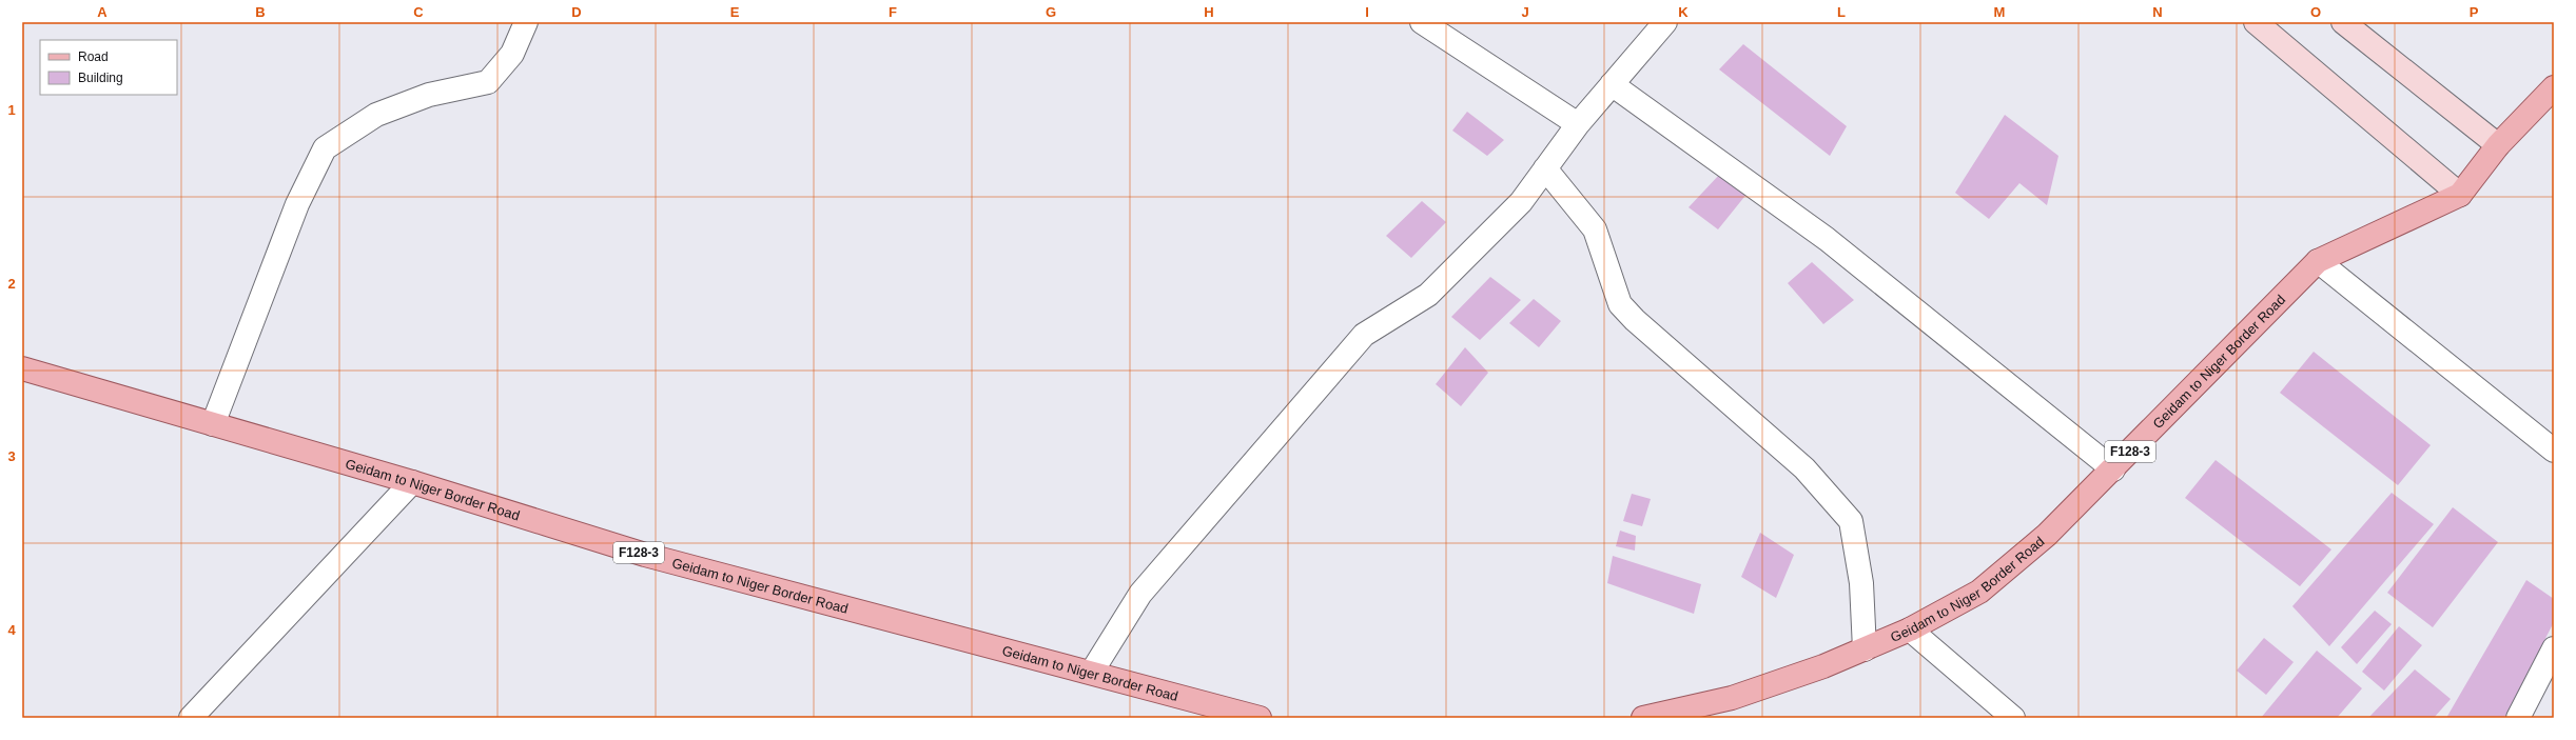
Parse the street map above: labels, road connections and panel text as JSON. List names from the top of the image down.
{
  "streets": {
    "main road": ["Geidam to Niger Border Road", "F128-3"]
  },
  "legend": ["Road", "Building"],
  "grid": {
    "columns": [
      "A",
      "B",
      "C",
      "D",
      "E",
      "F",
      "G",
      "H",
      "I",
      "J",
      "K",
      "L",
      "M",
      "N",
      "O",
      "P"
    ],
    "rows": [
      "1",
      "2",
      "3",
      "4"
    ]
  }
}
